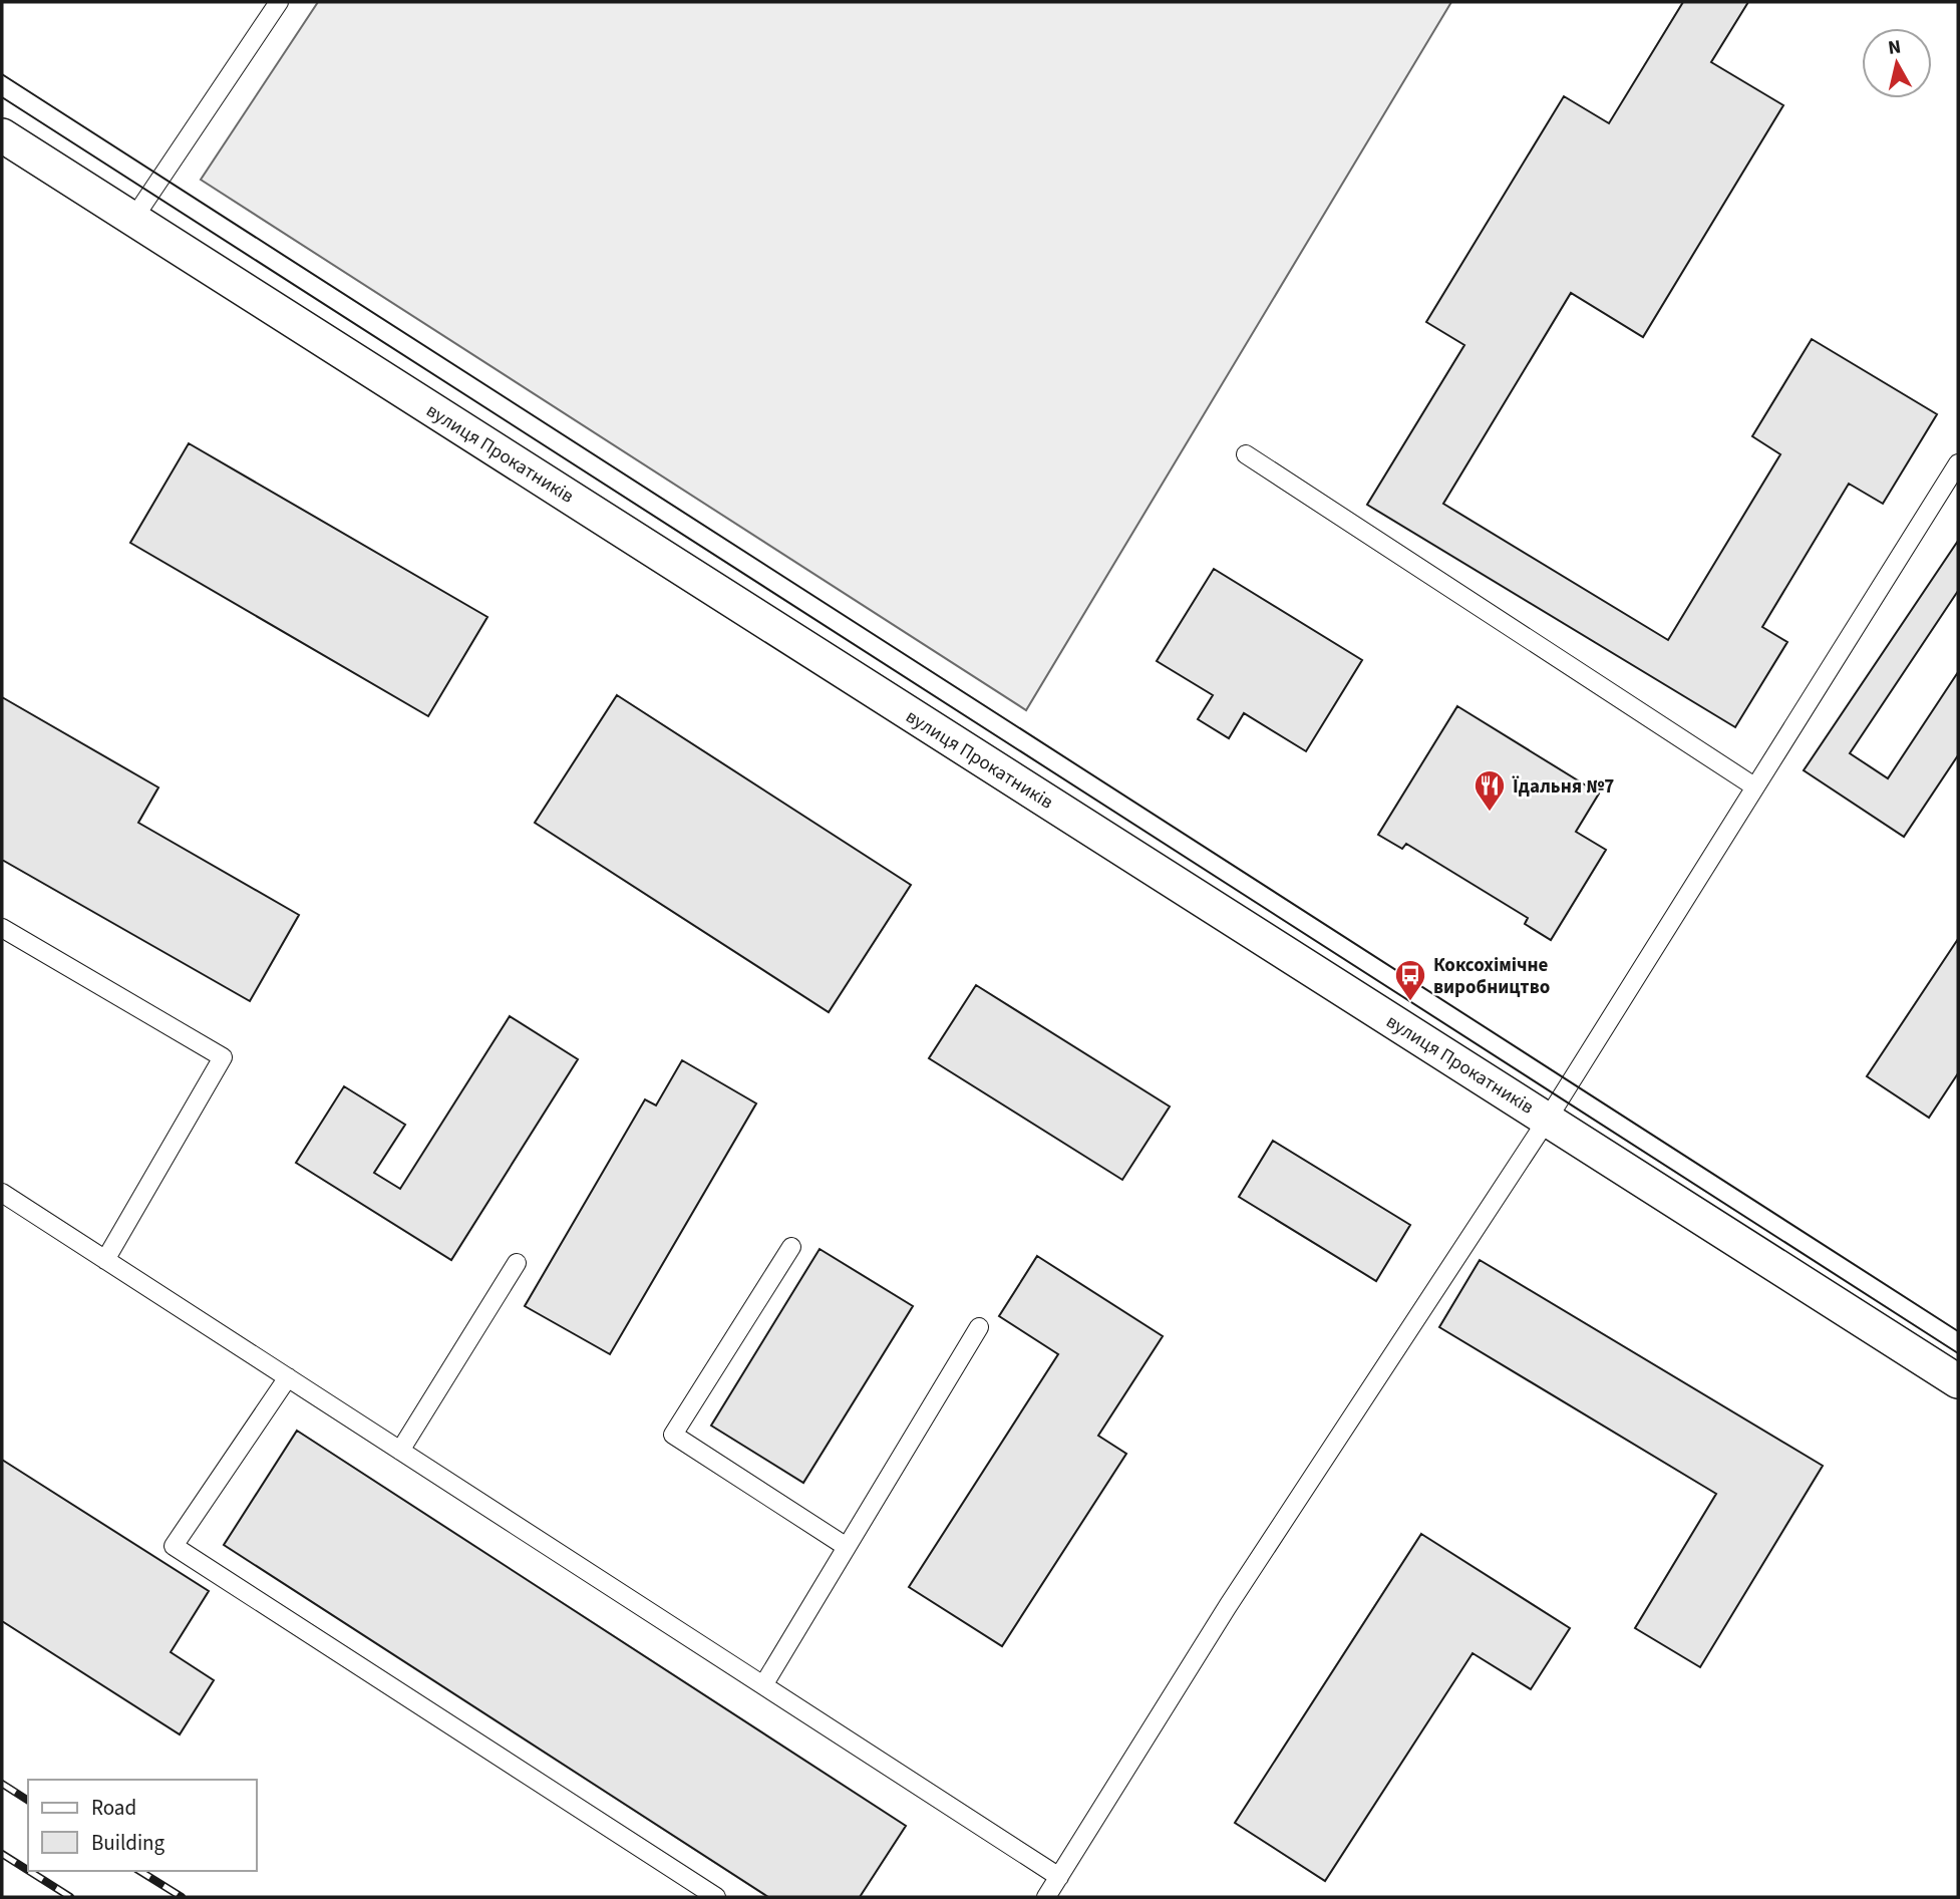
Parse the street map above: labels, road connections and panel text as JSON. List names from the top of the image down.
{
  "streets": {
    "street": ["вулиця Прокатників"]
  },
  "places": {
    "restaurant": ["Їдальня №7"],
    "bus stop": ["Коксохімічне виробництво"]
  },
  "legend": ["Road", "Building"],
  "north": "top"
}
